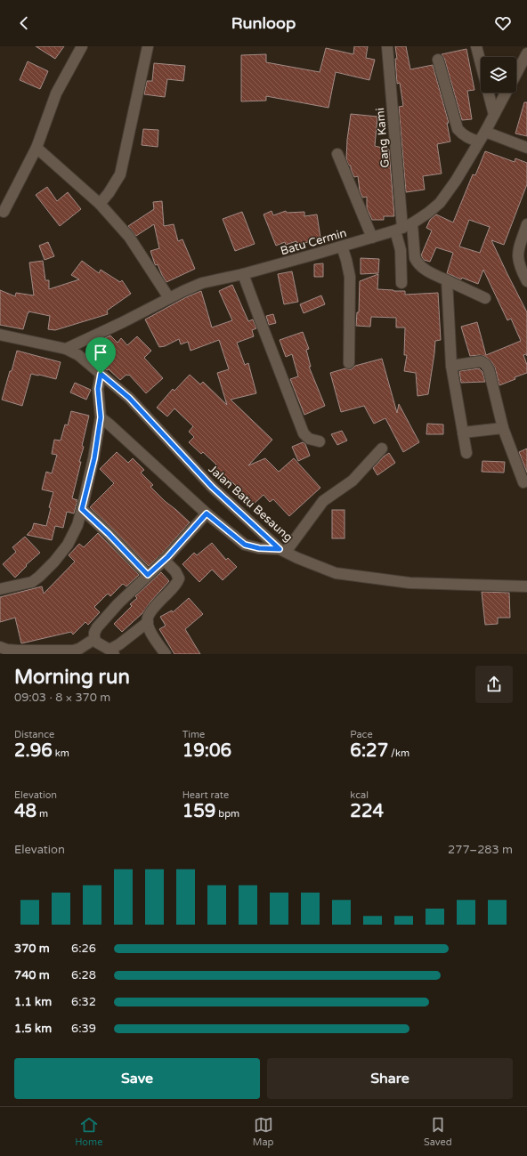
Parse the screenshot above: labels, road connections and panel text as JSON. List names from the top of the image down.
{
  "streets": {
    "street": ["Gang Kami", "Batu Cermin", "Jalan Batu Besaung"]
  },
  "crossings": [
    ["Gang Kami", "Batu Cermin"],
    ["Batu Cermin", "Jalan Batu Besaung"]
  ],
  "page": {
    "header": "Runloop",
    "heading": ["Morning run", "09:03 · 8 × 370 m"],
    "stats": [
      ["Distance", "2.96 km"],
      ["Time", "19:06"],
      ["Pace", "6:27 /km"],
      ["Elevation", "48 m"],
      ["Heart rate", "159 bpm"],
      ["kcal", "224"]
    ],
    "chart": ["Elevation", "277–283 m"],
    "list": [
      {
        "name": "370 m",
        "note": "6:26"
      },
      {
        "name": "740 m",
        "note": "6:28"
      },
      {
        "name": "1.1 km",
        "note": "6:32"
      },
      {
        "name": "1.5 km",
        "note": "6:39"
      }
    ],
    "buttons": ["Save", "Share"],
    "tabs": ["Home", "Map", "Saved"]
  }
}
